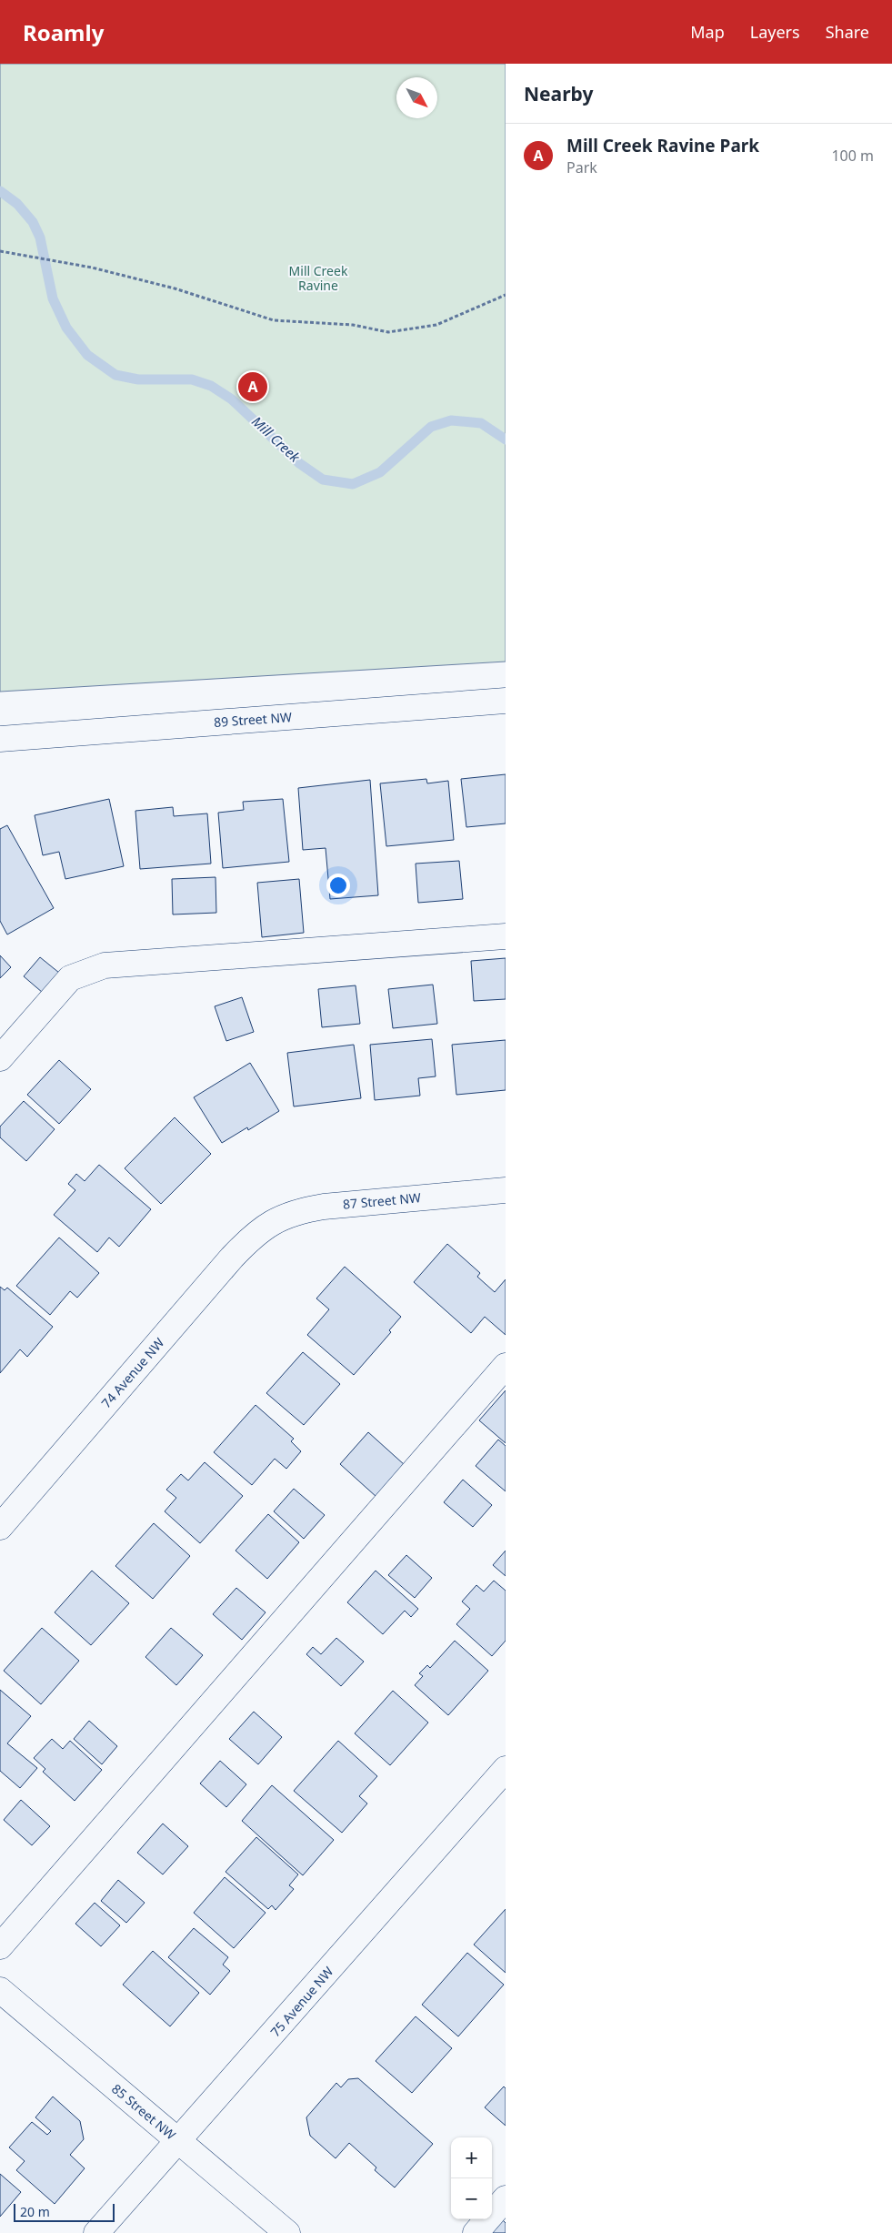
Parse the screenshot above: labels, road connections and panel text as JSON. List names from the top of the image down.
{
  "streets": {
    "street": [
      "89 Street NW",
      "87 Street NW",
      "74 Avenue NW",
      "75 Avenue NW",
      "85 Street NW"
    ]
  },
  "crossings": [
    ["87 Street NW", "74 Avenue NW"],
    ["75 Avenue NW", "85 Street NW"]
  ],
  "water": ["Mill Creek"],
  "parks": ["Mill Creek Ravine"],
  "scale_bar": "20 m",
  "north": "bottom right",
  "page": {
    "header": "Roamly",
    "nav": ["Map", "Layers", "Share"],
    "heading": "Nearby",
    "list": [
      {
        "mark": "A",
        "name": "Mill Creek Ravine Park",
        "note": "Park",
        "value": "100 m"
      }
    ],
    "pins": "A",
    "map_buttons": ["+", "−"],
    "scale": "20 m"
  }
}
